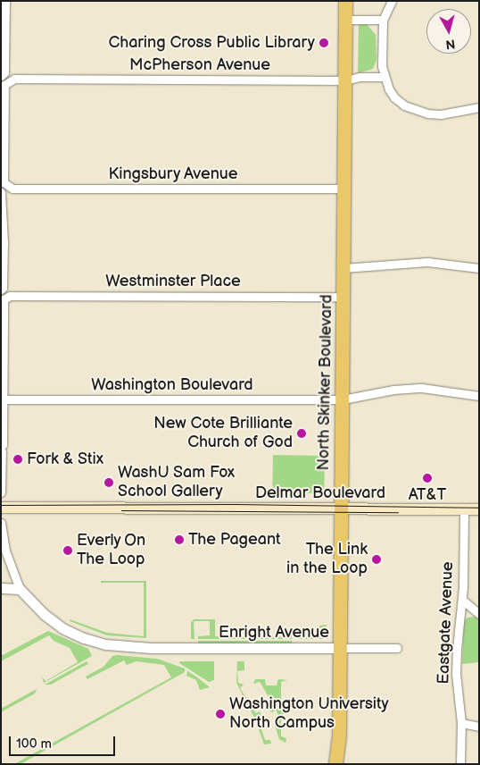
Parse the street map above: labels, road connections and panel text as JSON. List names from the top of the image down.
{
  "streets": {
    "main road": ["North Skinker Boulevard", "Delmar Boulevard"],
    "street": [
      "McPherson Avenue",
      "Kingsbury Avenue",
      "Westminster Place",
      "Washington Boulevard",
      "Eastgate Avenue",
      "Enright Avenue"
    ]
  },
  "crossings": [
    ["McPherson Avenue", "Kingsbury Avenue"],
    ["McPherson Avenue", "North Skinker Boulevard"],
    ["Kingsbury Avenue", "North Skinker Boulevard"],
    ["Westminster Place", "North Skinker Boulevard"],
    ["Westminster Place", "Washington Boulevard"],
    ["North Skinker Boulevard", "Washington Boulevard"],
    ["North Skinker Boulevard", "Delmar Boulevard"],
    ["North Skinker Boulevard", "Enright Avenue"],
    ["Delmar Boulevard", "Eastgate Avenue"]
  ],
  "places": [
    "Charing Cross Public Library",
    "New Cote Brilliante Church of God",
    "Fork & Stix",
    "AT&T",
    "WashU Sam Fox School Gallery",
    "The Pageant",
    "Everly On The Loop",
    "The Link in the Loop",
    "Washington University North Campus"
  ],
  "scale_bar": "100 m",
  "north": "bottom"
}
